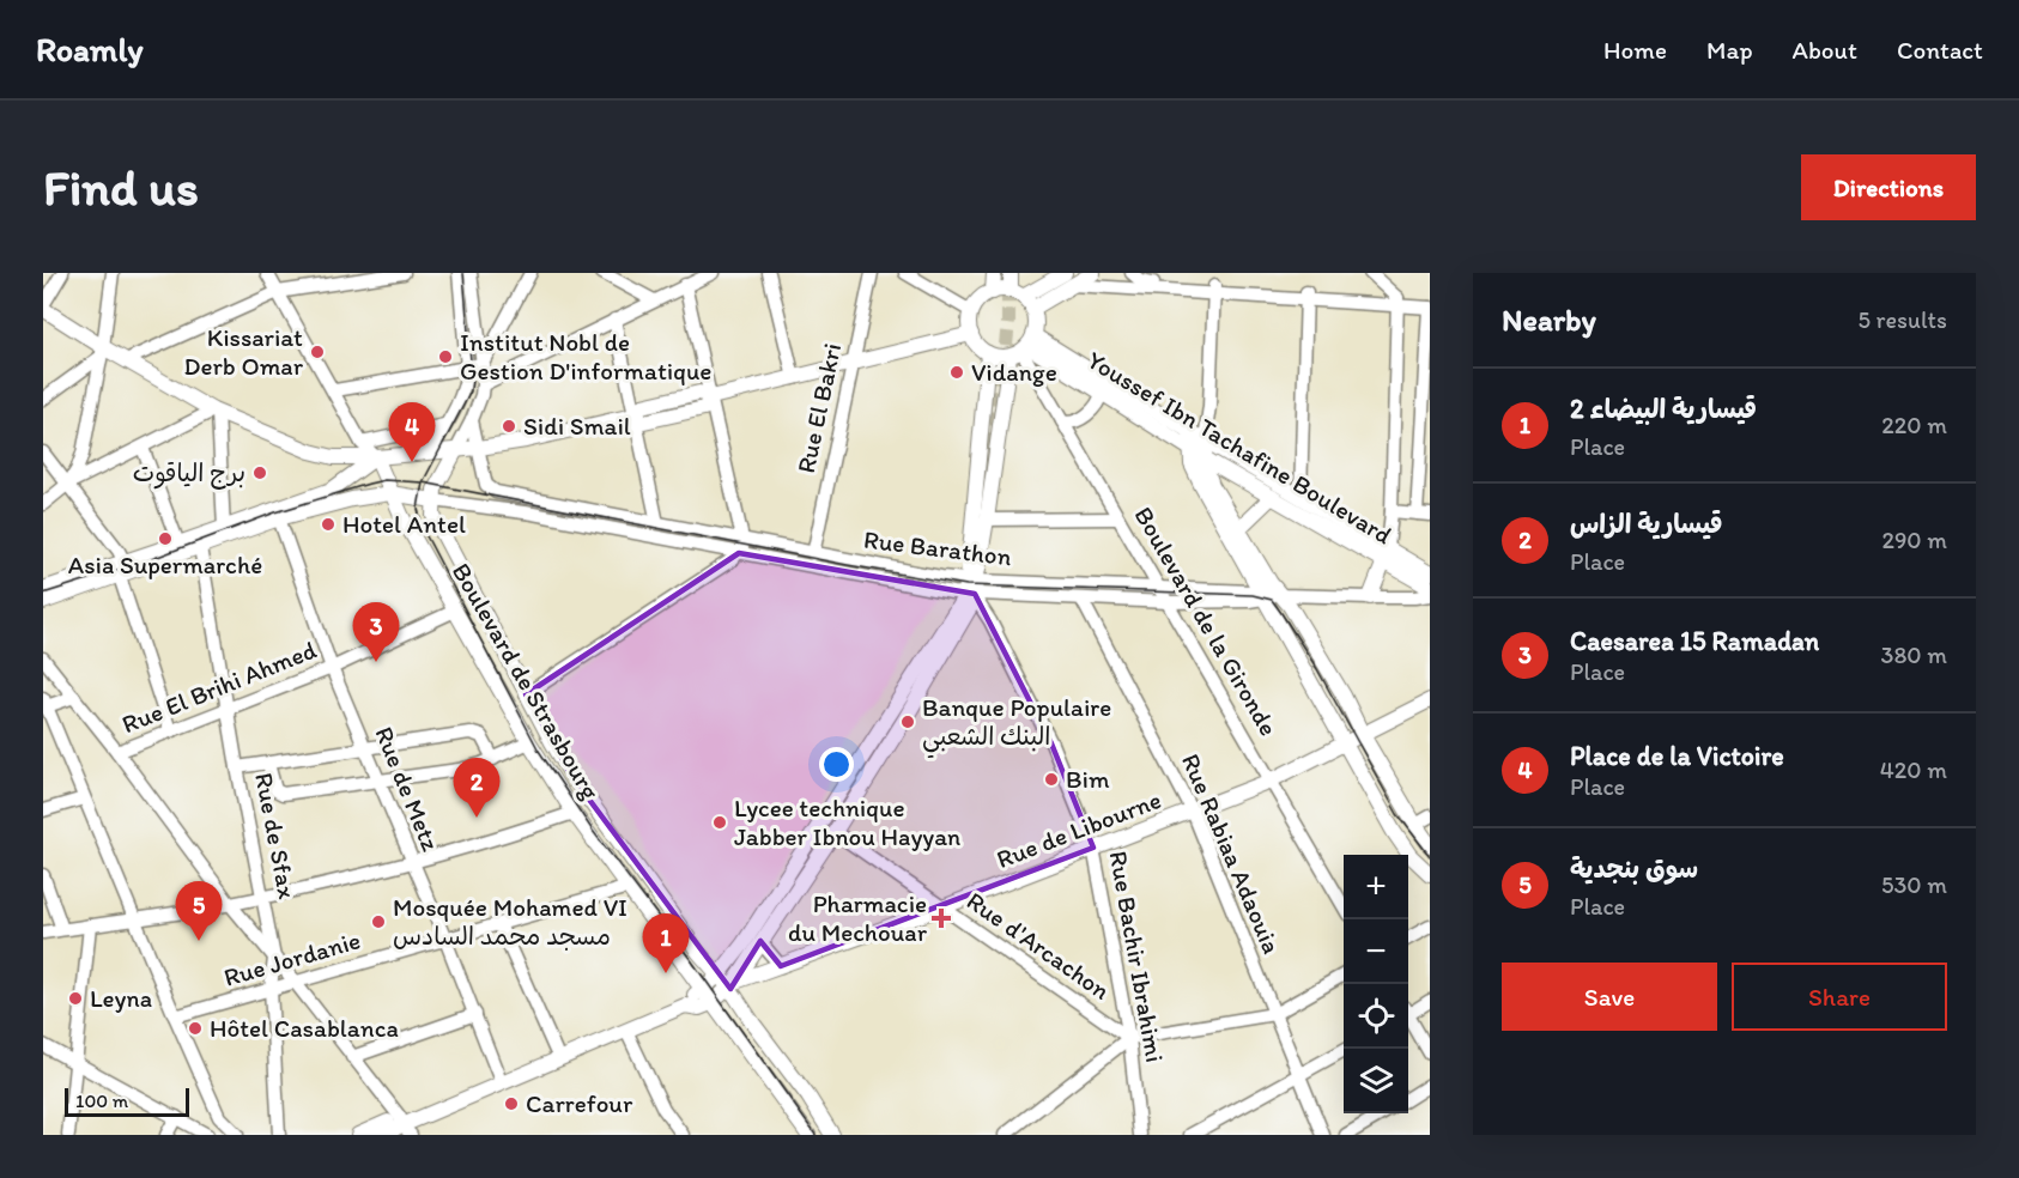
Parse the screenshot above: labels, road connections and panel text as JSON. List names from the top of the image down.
{
  "streets": {
    "main road": ["Youssef Ibn Tachafine Boulevard", "Boulevard de Strasbourg", "Rue de Libourne"],
    "street": [
      "Rue El Bakri",
      "Rue Barathon",
      "Boulevard de la Gironde",
      "Rue El Brihi Ahmed",
      "Rue de Metz",
      "Rue de Sfax",
      "Rue Rabiaa Adaouia",
      "Rue d'Arcachon",
      "Rue Bachir Ibrahimi",
      "Rue Jordanie"
    ]
  },
  "crossings": [
    ["Rue El Bakri", "Rue Barathon"],
    ["Youssef Ibn Tachafine Boulevard", "Boulevard de la Gironde"],
    ["Rue Barathon", "Boulevard de la Gironde"],
    ["Rue Barathon", "Rue Bachir Ibrahimi"],
    ["Boulevard de la Gironde", "Rue de Libourne"],
    ["Boulevard de Strasbourg", "Rue El Brihi Ahmed"],
    ["Boulevard de Strasbourg", "Rue de Libourne"],
    ["Boulevard de Strasbourg", "Rue Jordanie"],
    ["Rue El Brihi Ahmed", "Rue de Metz"],
    ["Rue El Brihi Ahmed", "Rue de Sfax"],
    ["Rue de Metz", "Rue Jordanie"],
    ["Rue de Libourne", "Rue Rabiaa Adaouia"],
    ["Rue de Libourne", "Rue d'Arcachon"],
    ["Rue de Libourne", "Rue Bachir Ibrahimi"],
    ["Rue de Sfax", "Rue Jordanie"],
    ["Rue d'Arcachon", "Rue Bachir Ibrahimi"]
  ],
  "places": {
    "other": [
      "Kissariat Derb Omar",
      "Institut Nobl de Gestion D'informatique",
      "Vidange",
      "Sidi Smail",
      "برج الياقوت",
      "Hotel Antel",
      "Asia Supermarché",
      "Banque Populaire البنك الشعبي",
      "Bim",
      "Lycee technique Jabber Ibnou Hayyan",
      "Mosquée Mohamed VI مسجد محمد السادس",
      "Leyna",
      "Hôtel Casablanca",
      "Carrefour"
    ],
    "health": ["Pharmacie du Mechouar"]
  },
  "scale_bar": "100 m",
  "page": {
    "header": "Roamly",
    "nav": [
      "Home",
      "Map",
      "About",
      "Contact"
    ],
    "buttons": [
      "Directions",
      ["Save", "Share"]
    ],
    "title": "Find us",
    "heading": ["Nearby", "5 results"],
    "list": [
      {
        "mark": "1",
        "name": "قيسارية البيضاء 2",
        "note": "Place",
        "value": "220 m"
      },
      {
        "mark": "2",
        "name": "قيسارية الزاس",
        "note": "Place",
        "value": "290 m"
      },
      {
        "mark": "3",
        "name": "Caesarea 15 Ramadan",
        "note": "Place",
        "value": "380 m"
      },
      {
        "mark": "4",
        "name": "Place de la Victoire",
        "note": "Place",
        "value": "420 m"
      },
      {
        "mark": "5",
        "name": "سوق بنجدية",
        "note": "Place",
        "value": "530 m"
      }
    ],
    "pins": [
      "4",
      "3",
      "2",
      "5",
      "1"
    ],
    "map_buttons": ["+", "−"],
    "scale": "100 m"
  }
}
